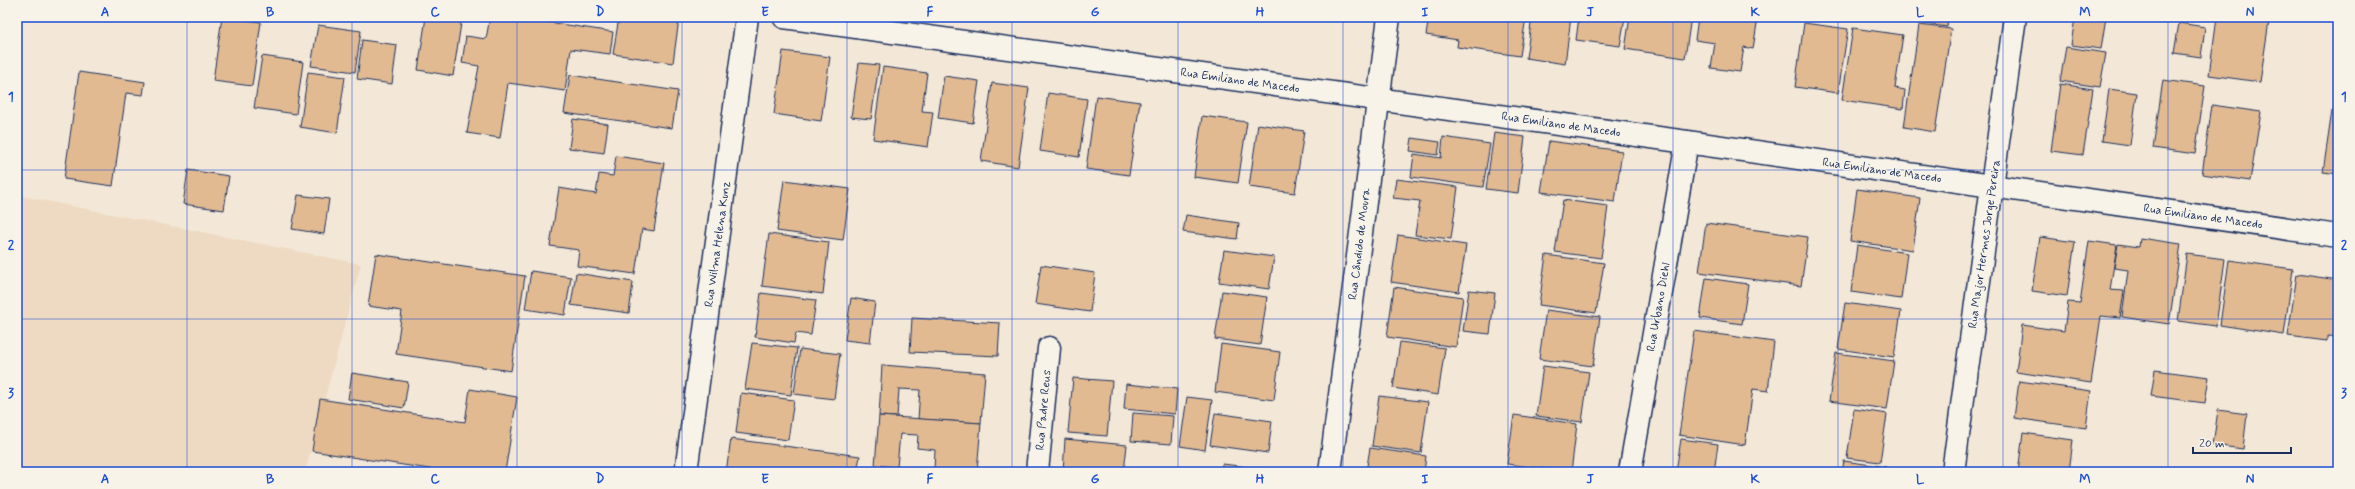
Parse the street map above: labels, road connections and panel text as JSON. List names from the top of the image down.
{
  "streets": {
    "street": [
      "Rua Emiliano de Macedo",
      "Rua Wilma Helena Kunz",
      "Rua Cândido de Moura",
      "Rua Major Hermes Jorge Pereira",
      "Rua Urbano Diehl",
      "Rua Padre Reus"
    ]
  },
  "crossings": [
    ["Rua Emiliano de Macedo", "Rua Cândido de Moura"],
    ["Rua Emiliano de Macedo", "Rua Major Hermes Jorge Pereira"],
    ["Rua Emiliano de Macedo", "Rua Urbano Diehl"]
  ],
  "scale_bar": "20 m",
  "grid": {
    "columns": [
      "A",
      "B",
      "C",
      "D",
      "E",
      "F",
      "G",
      "H",
      "I",
      "J",
      "K",
      "L",
      "M",
      "N"
    ],
    "rows": ["1", "2", "3"]
  }
}
